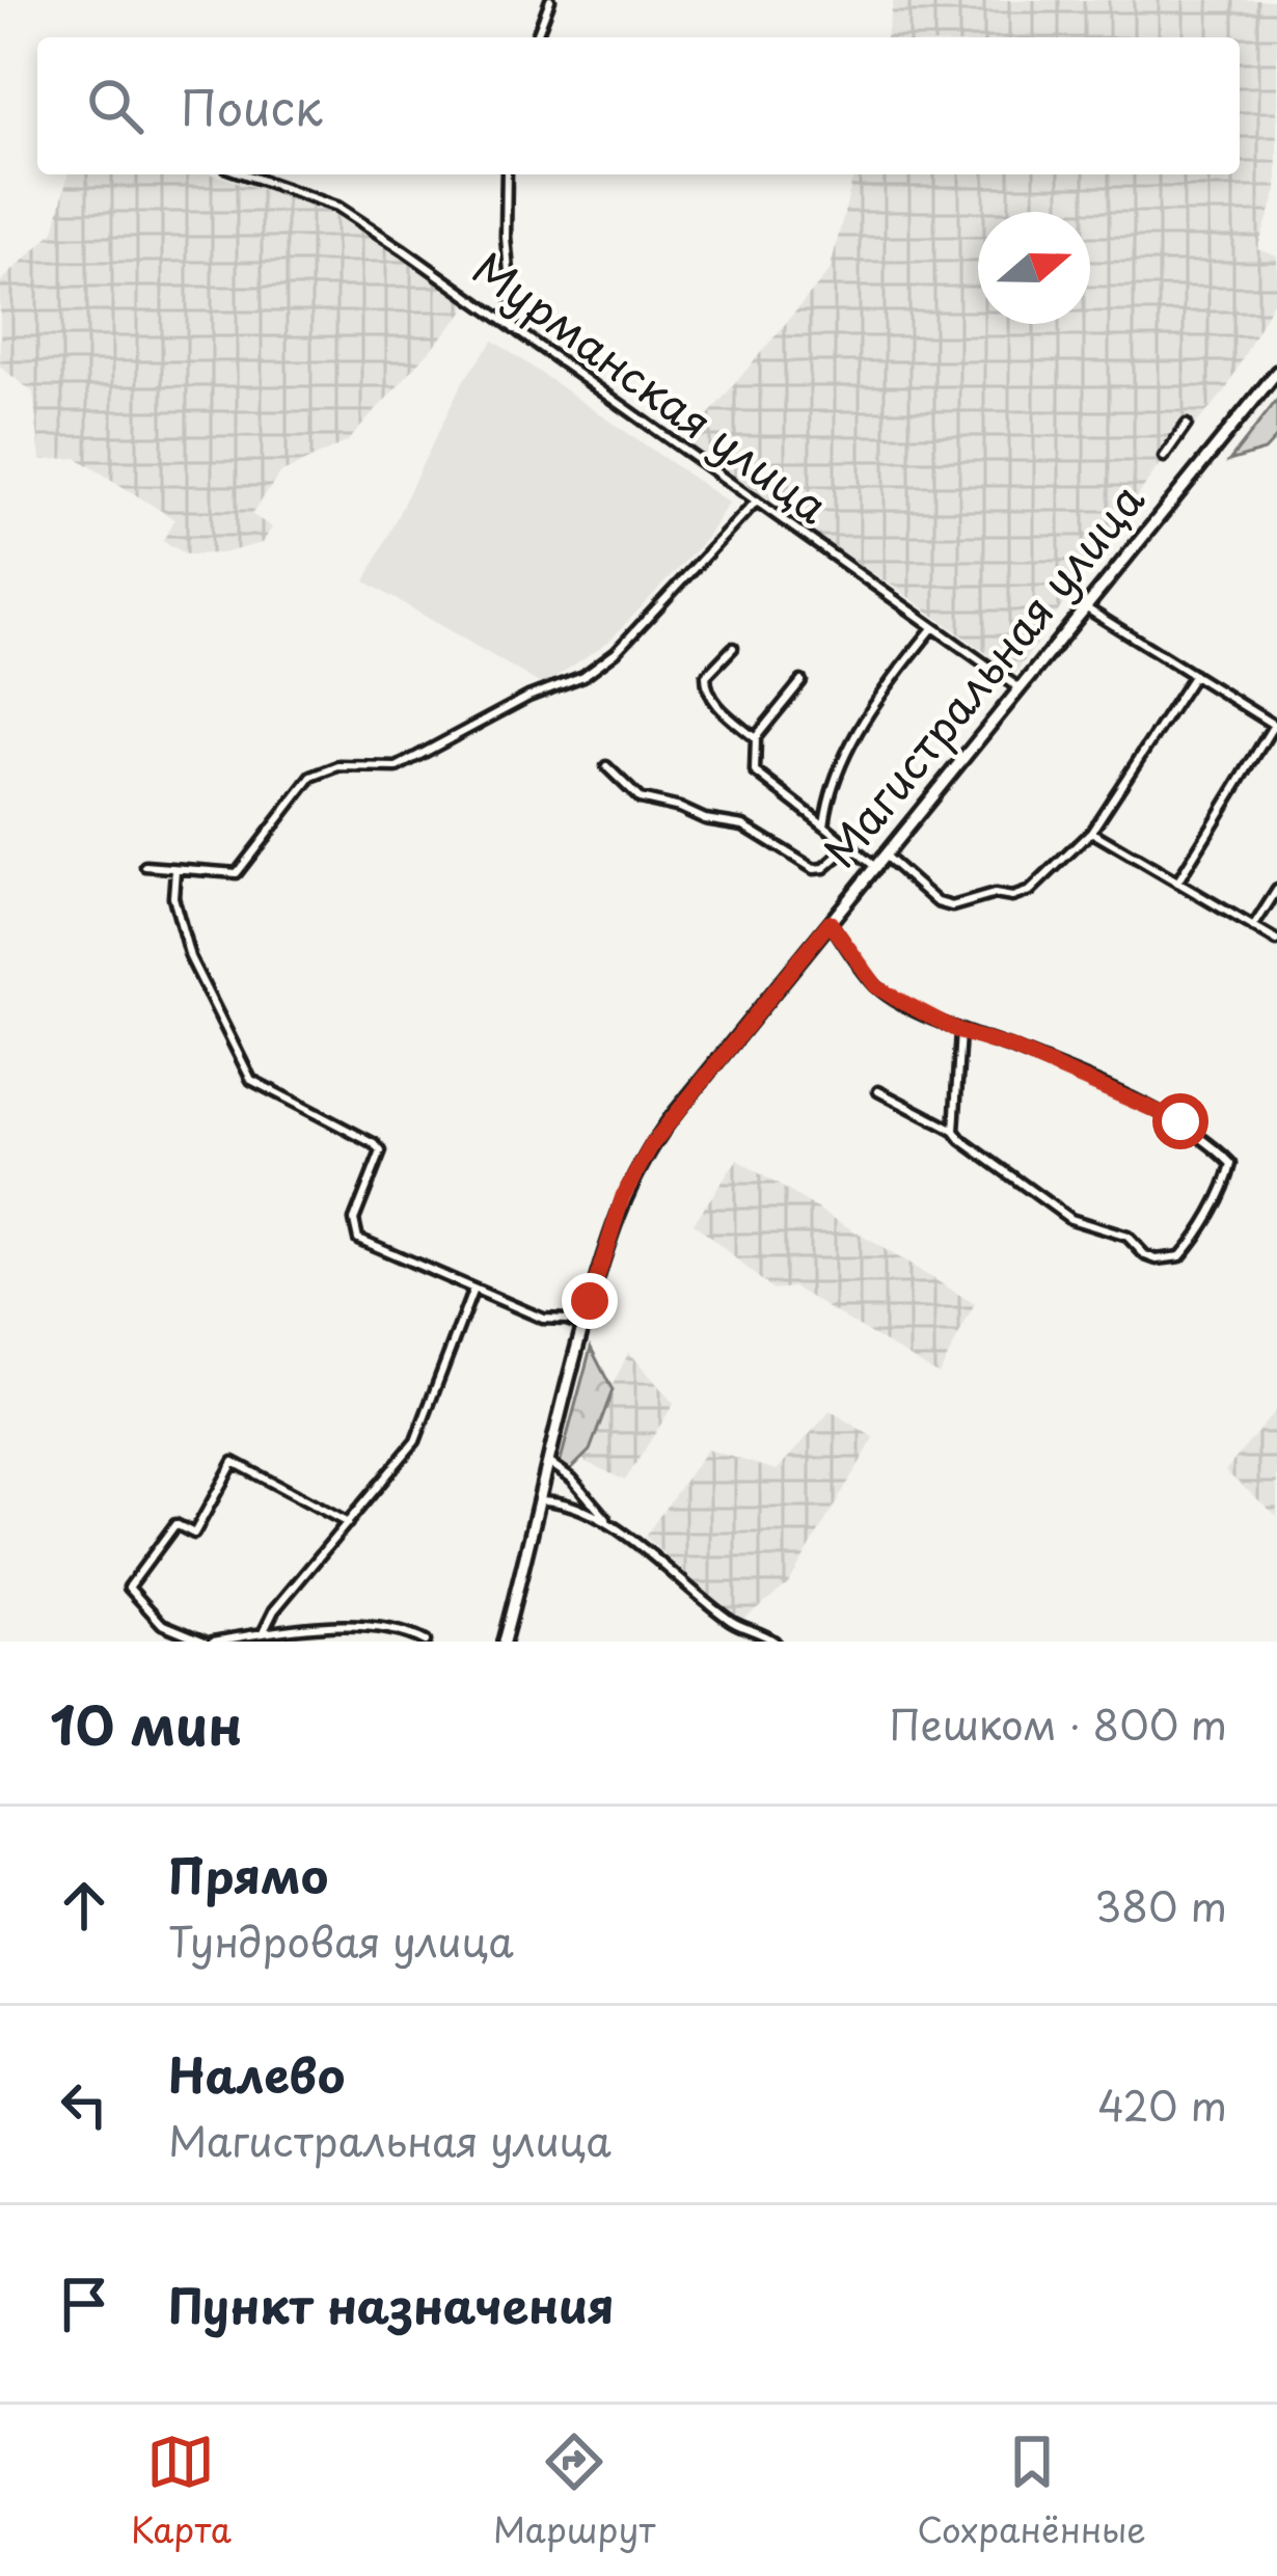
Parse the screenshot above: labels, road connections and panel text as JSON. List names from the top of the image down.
{
  "streets": {
    "main road": ["Магистральная улица"],
    "street": ["Мурманская улица"]
  },
  "crossings": [
    ["Мурманская улица", "Магистральная улица"]
  ],
  "north": "right",
  "page": {
    "search": "Поиск",
    "heading": ["10 мин", "Пешком · 800 m"],
    "list": [
      ["Прямо", "Тундровая улица", "380 m"],
      ["Налево", "Магистральная улица", "420 m"],
      "Пункт назначения"
    ],
    "nav": ["Карта", "Маршрут", "Сохранённые"]
  }
}
